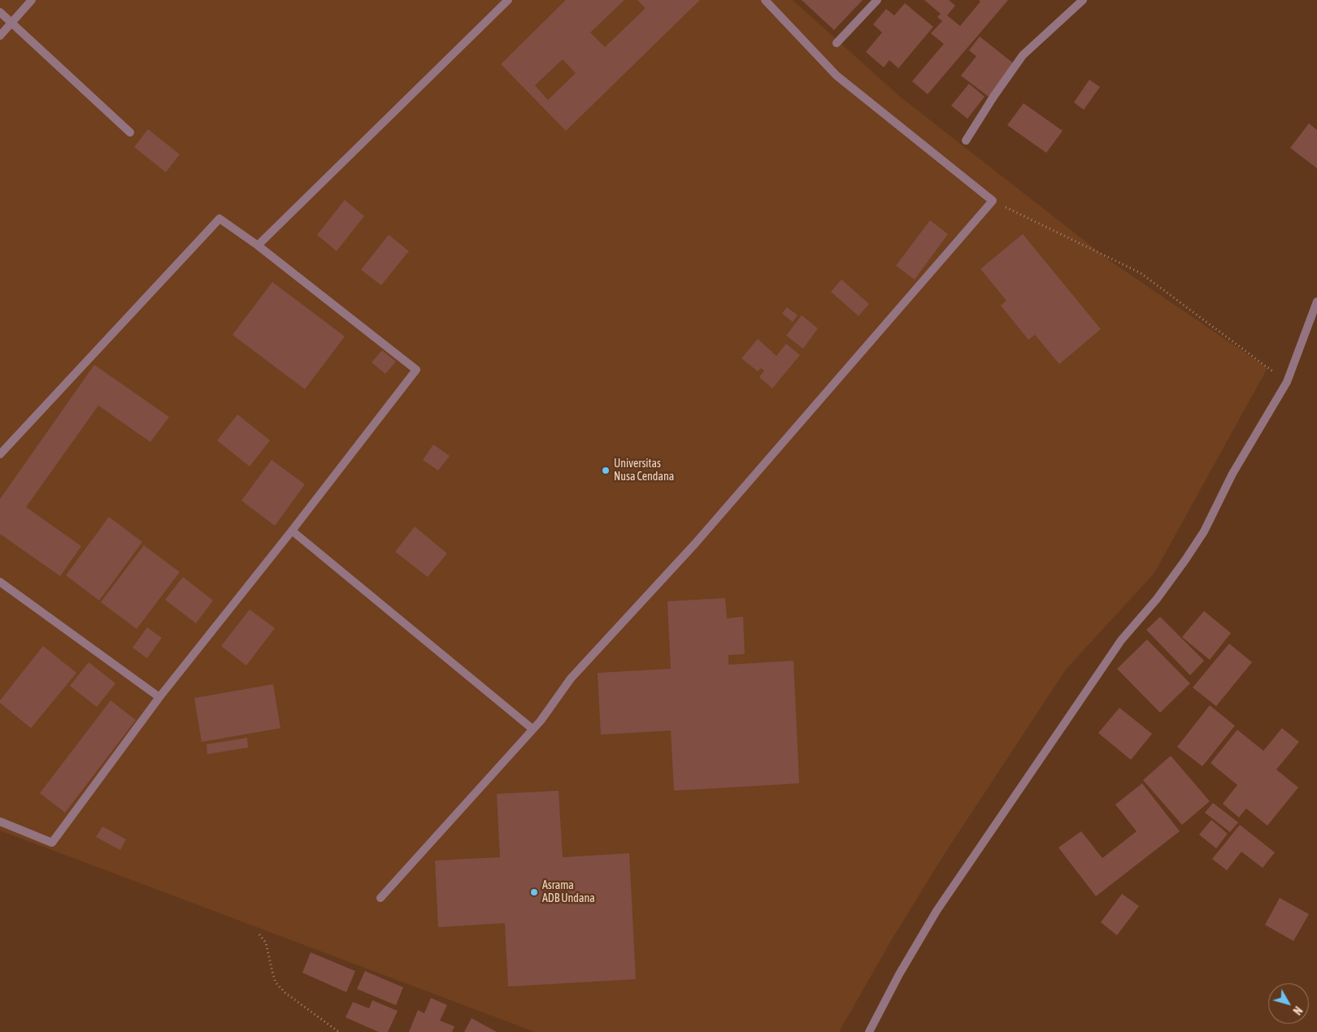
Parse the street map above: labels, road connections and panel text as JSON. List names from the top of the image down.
{
  "places": ["Universitas Nusa Cendana", "Asrama ADB Undana"],
  "north": "bottom right"
}
